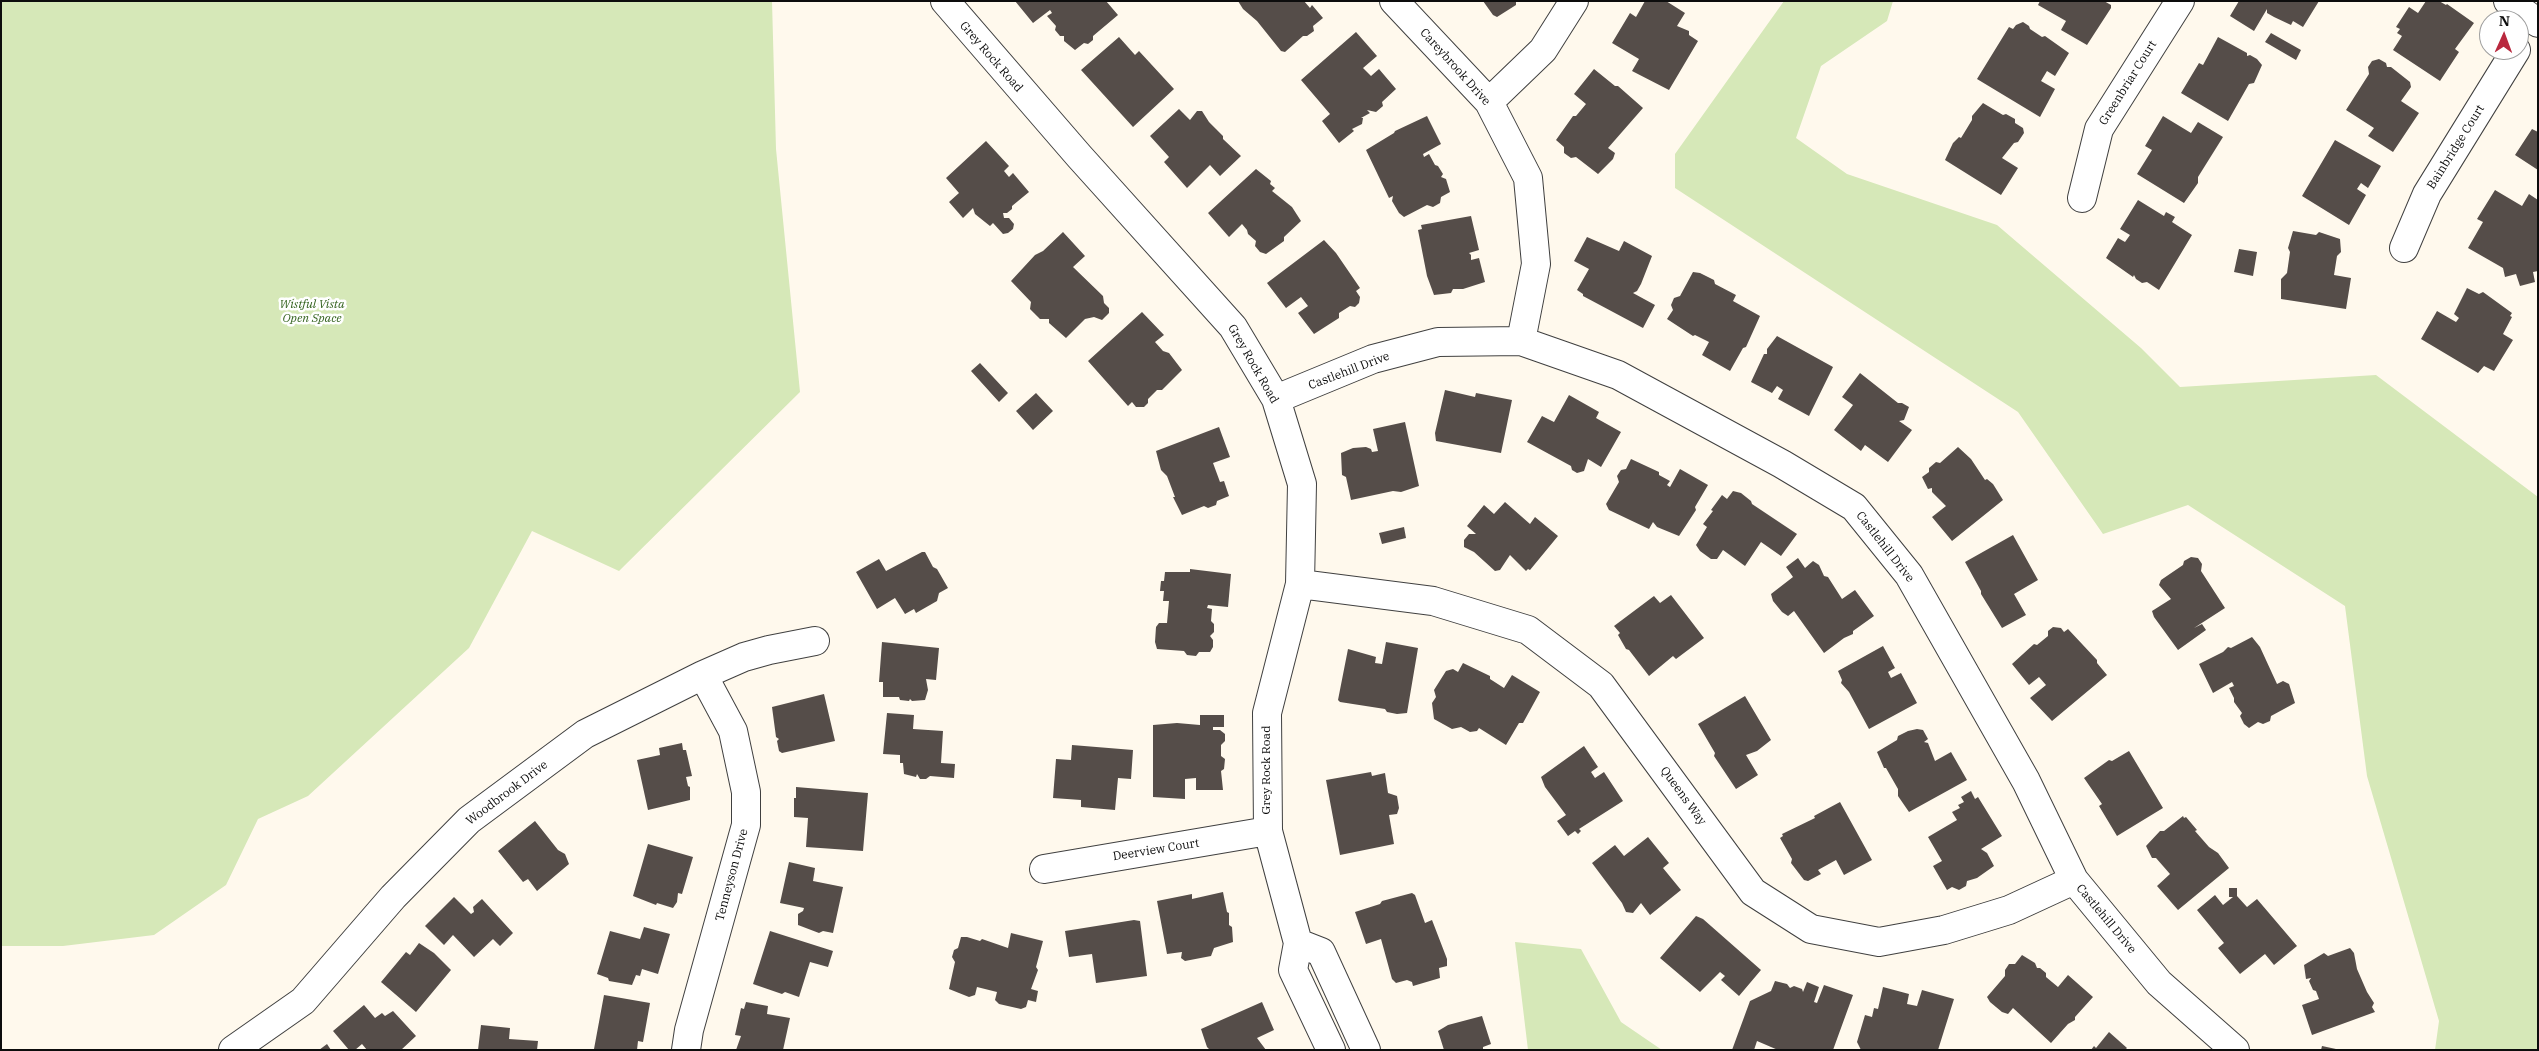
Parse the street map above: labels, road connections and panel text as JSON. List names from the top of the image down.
{
  "streets": {
    "street": [
      "Grey Rock Road",
      "Careybrook Drive",
      "Greenbriar Court",
      "Bainbridge Court",
      "Castlehill Drive",
      "Woodbrook Drive",
      "Queens Way",
      "Deerview Court",
      "Tenneyson Drive"
    ]
  },
  "crossings": [
    ["Grey Rock Road", "Castlehill Drive"],
    ["Grey Rock Road", "Queens Way"],
    ["Grey Rock Road", "Deerview Court"],
    ["Careybrook Drive", "Castlehill Drive"],
    ["Castlehill Drive", "Queens Way"],
    ["Woodbrook Drive", "Tenneyson Drive"]
  ],
  "parks": ["Wistful Vista Open Space"],
  "north": "top"
}
